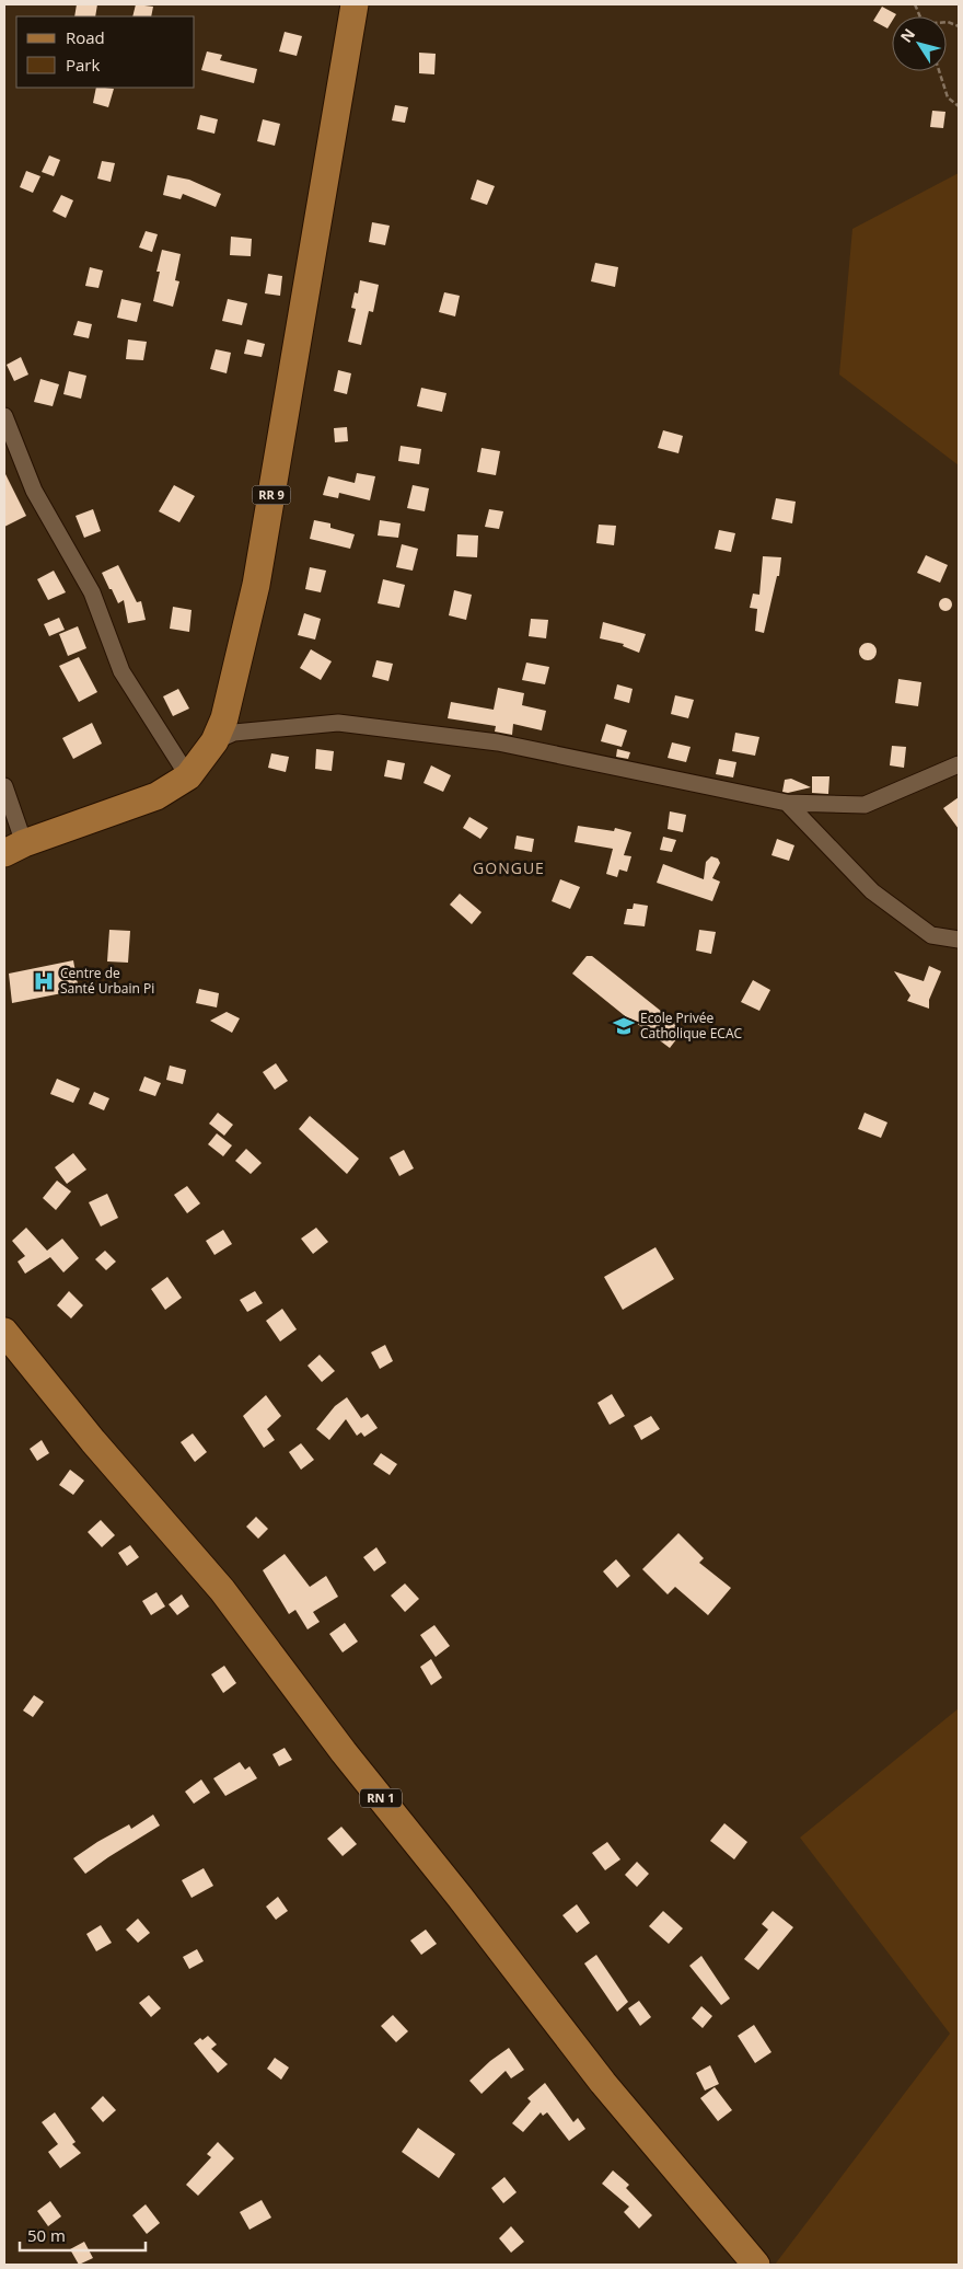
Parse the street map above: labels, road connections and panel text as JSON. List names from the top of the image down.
{
  "streets": {
    "main road": ["RR 9", "RN 1"]
  },
  "districts": ["GONGUE"],
  "places": {
    "hospital": ["Centre de Santé Urbain Pi"],
    "school or university": ["Ecole Privée Catholique ECAC"]
  },
  "legend": ["Road", "Park"],
  "scale_bar": "50 m",
  "north": "top left"
}
